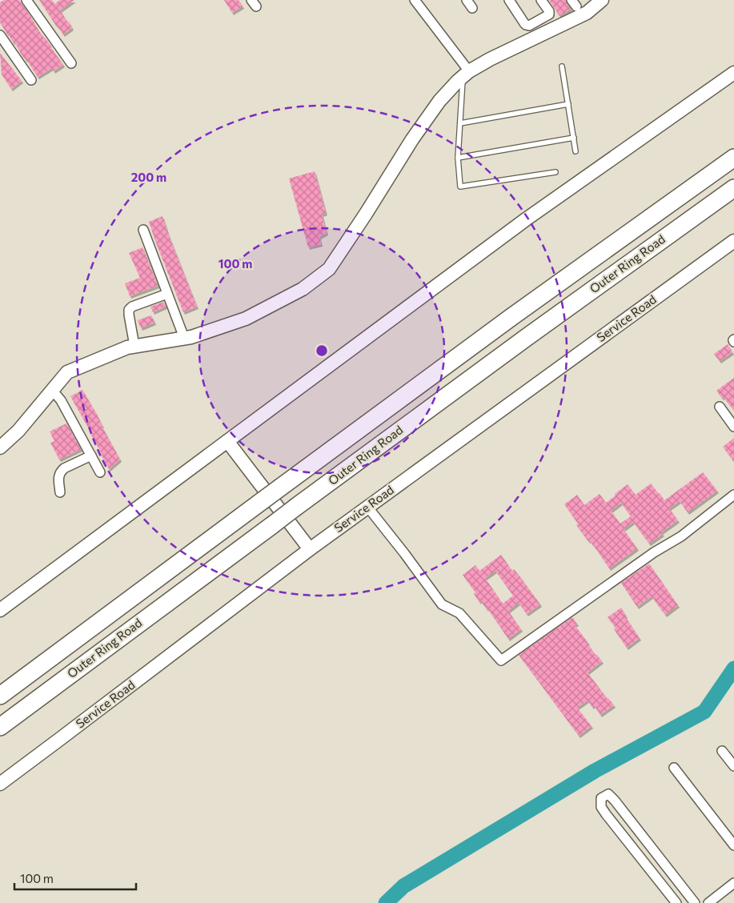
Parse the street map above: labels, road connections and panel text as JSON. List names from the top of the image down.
{
  "streets": {
    "highway": ["Outer Ring Road"],
    "main road": ["Service Road"]
  },
  "scale_bar": "100 m",
  "rings": ["200 m", "100 m"]
}
